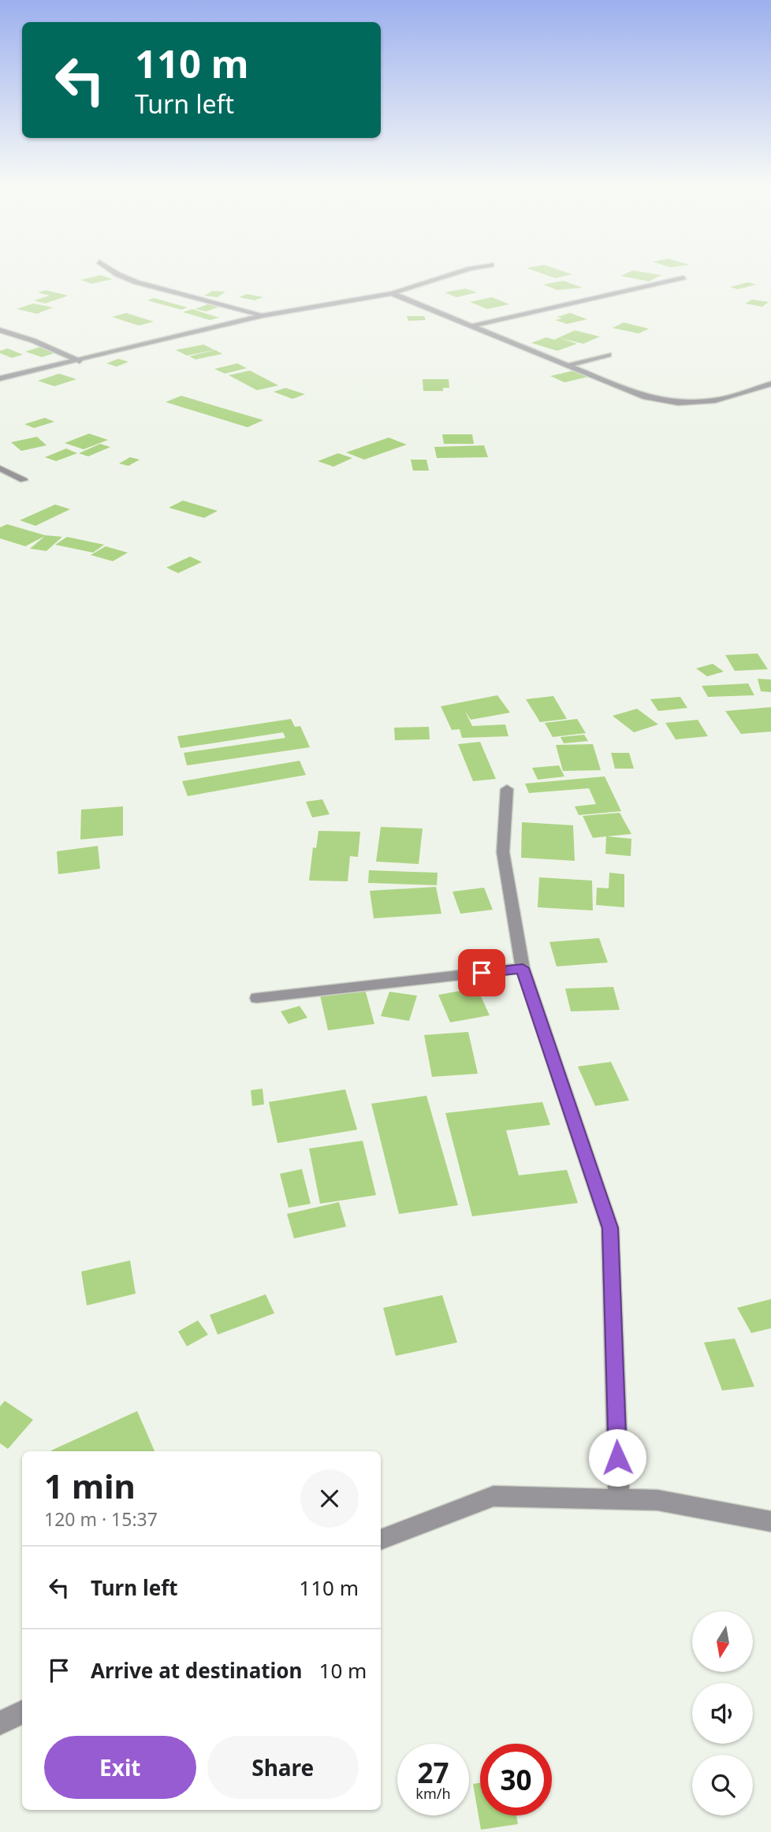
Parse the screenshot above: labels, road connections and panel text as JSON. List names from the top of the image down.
{
  "north": "bottom",
  "page": {
    "turn": ["110 m", "Turn left"],
    "heading": ["1 min", "120 m · 15:37"],
    "list": [
      {
        "name": "Turn left",
        "value": "110 m"
      },
      {
        "name": "Arrive at destination",
        "value": "10 m"
      }
    ],
    "buttons": ["Exit", "Share"],
    "speed": "27 km/h",
    "limit": "30"
  }
}
